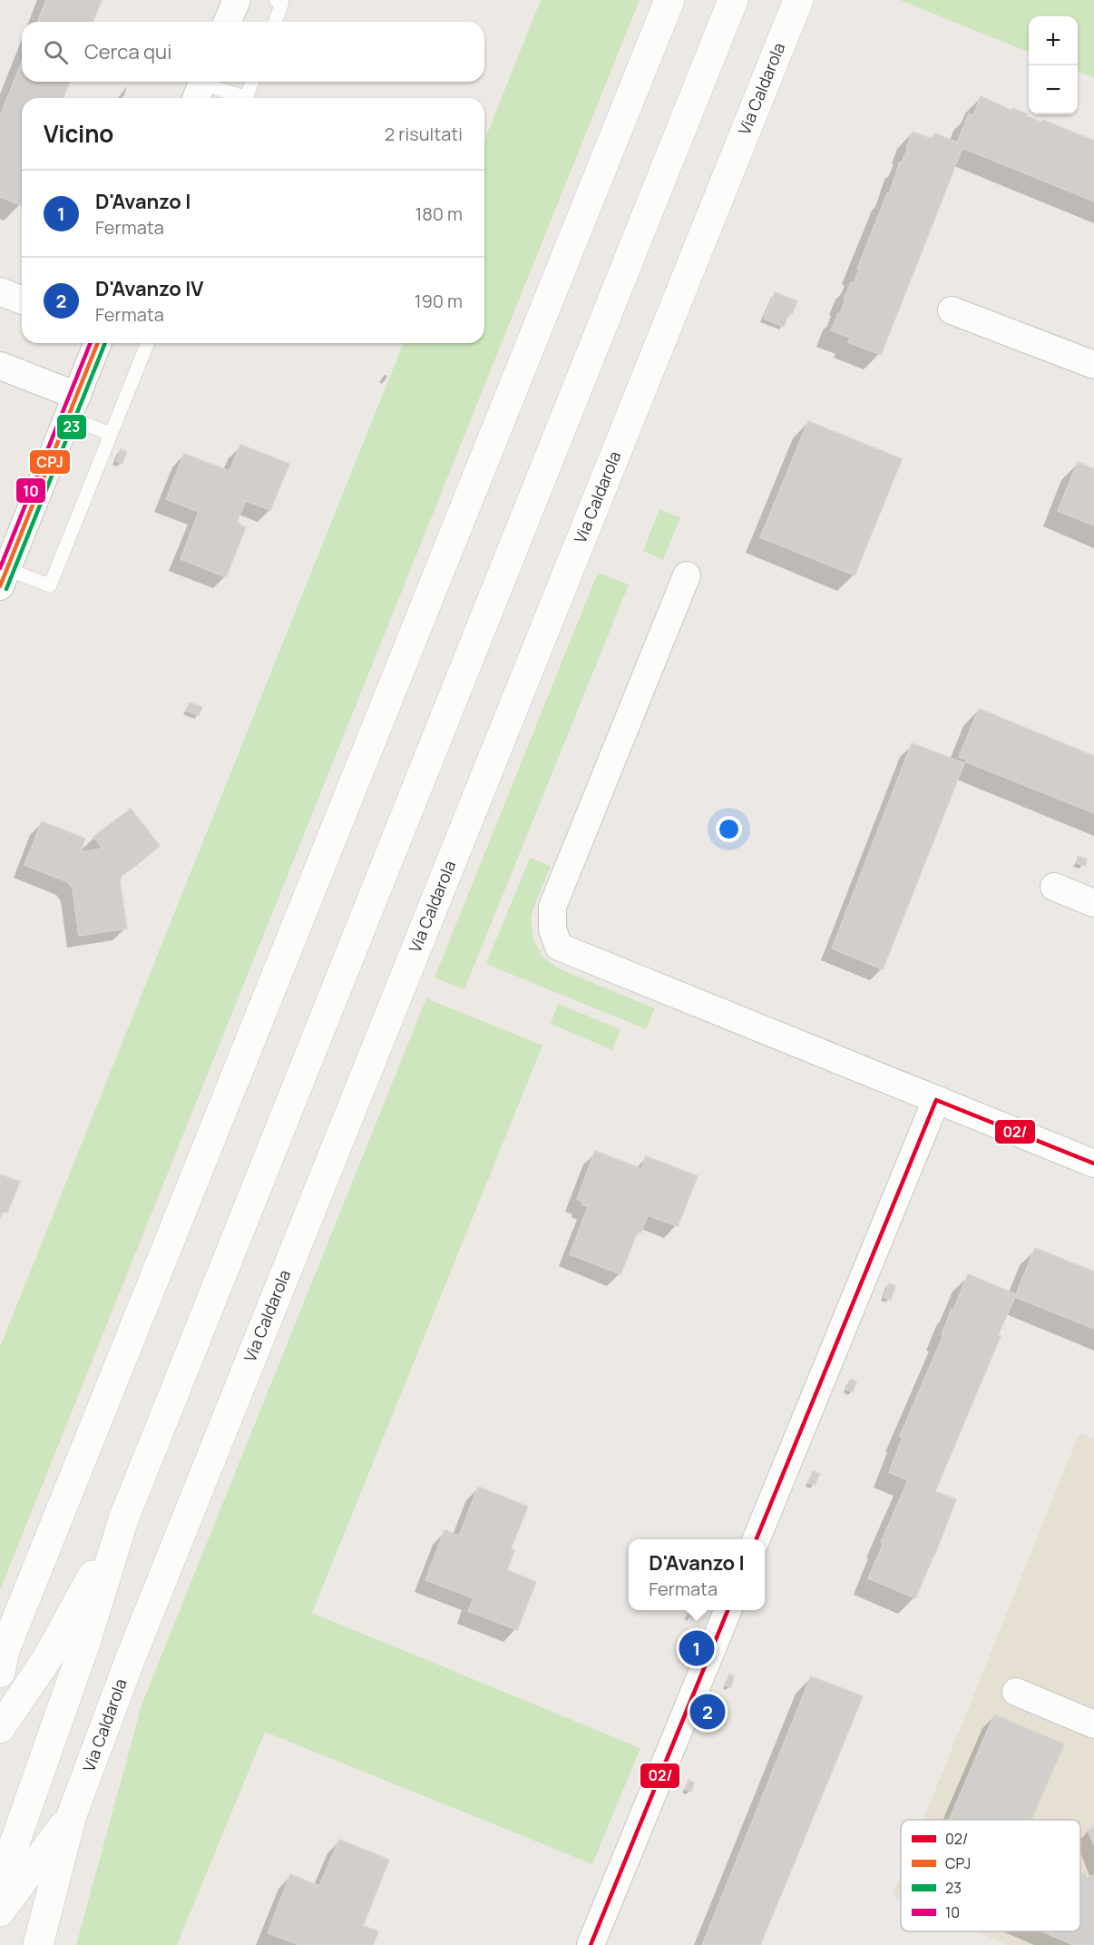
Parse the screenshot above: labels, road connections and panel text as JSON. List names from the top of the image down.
{
  "streets": {
    "street": ["Via Caldarola"]
  },
  "lines": [
    "transit line CPJ",
    "transit line 23",
    "transit line 10",
    "transit line 02/"
  ],
  "legend": [
    "02/",
    "CPJ",
    "23",
    "10"
  ],
  "page": {
    "map_buttons": ["+", "−"],
    "search": "Cerca qui",
    "heading": ["Vicino", "2 risultati"],
    "list": [
      {
        "mark": "1",
        "name": "D'Avanzo I",
        "note": "Fermata",
        "value": "180 m"
      },
      {
        "mark": "2",
        "name": "D'Avanzo IV",
        "note": "Fermata",
        "value": "190 m"
      }
    ],
    "popup": ["D'Avanzo I", "Fermata"],
    "pins": ["1", "2"]
  }
}
